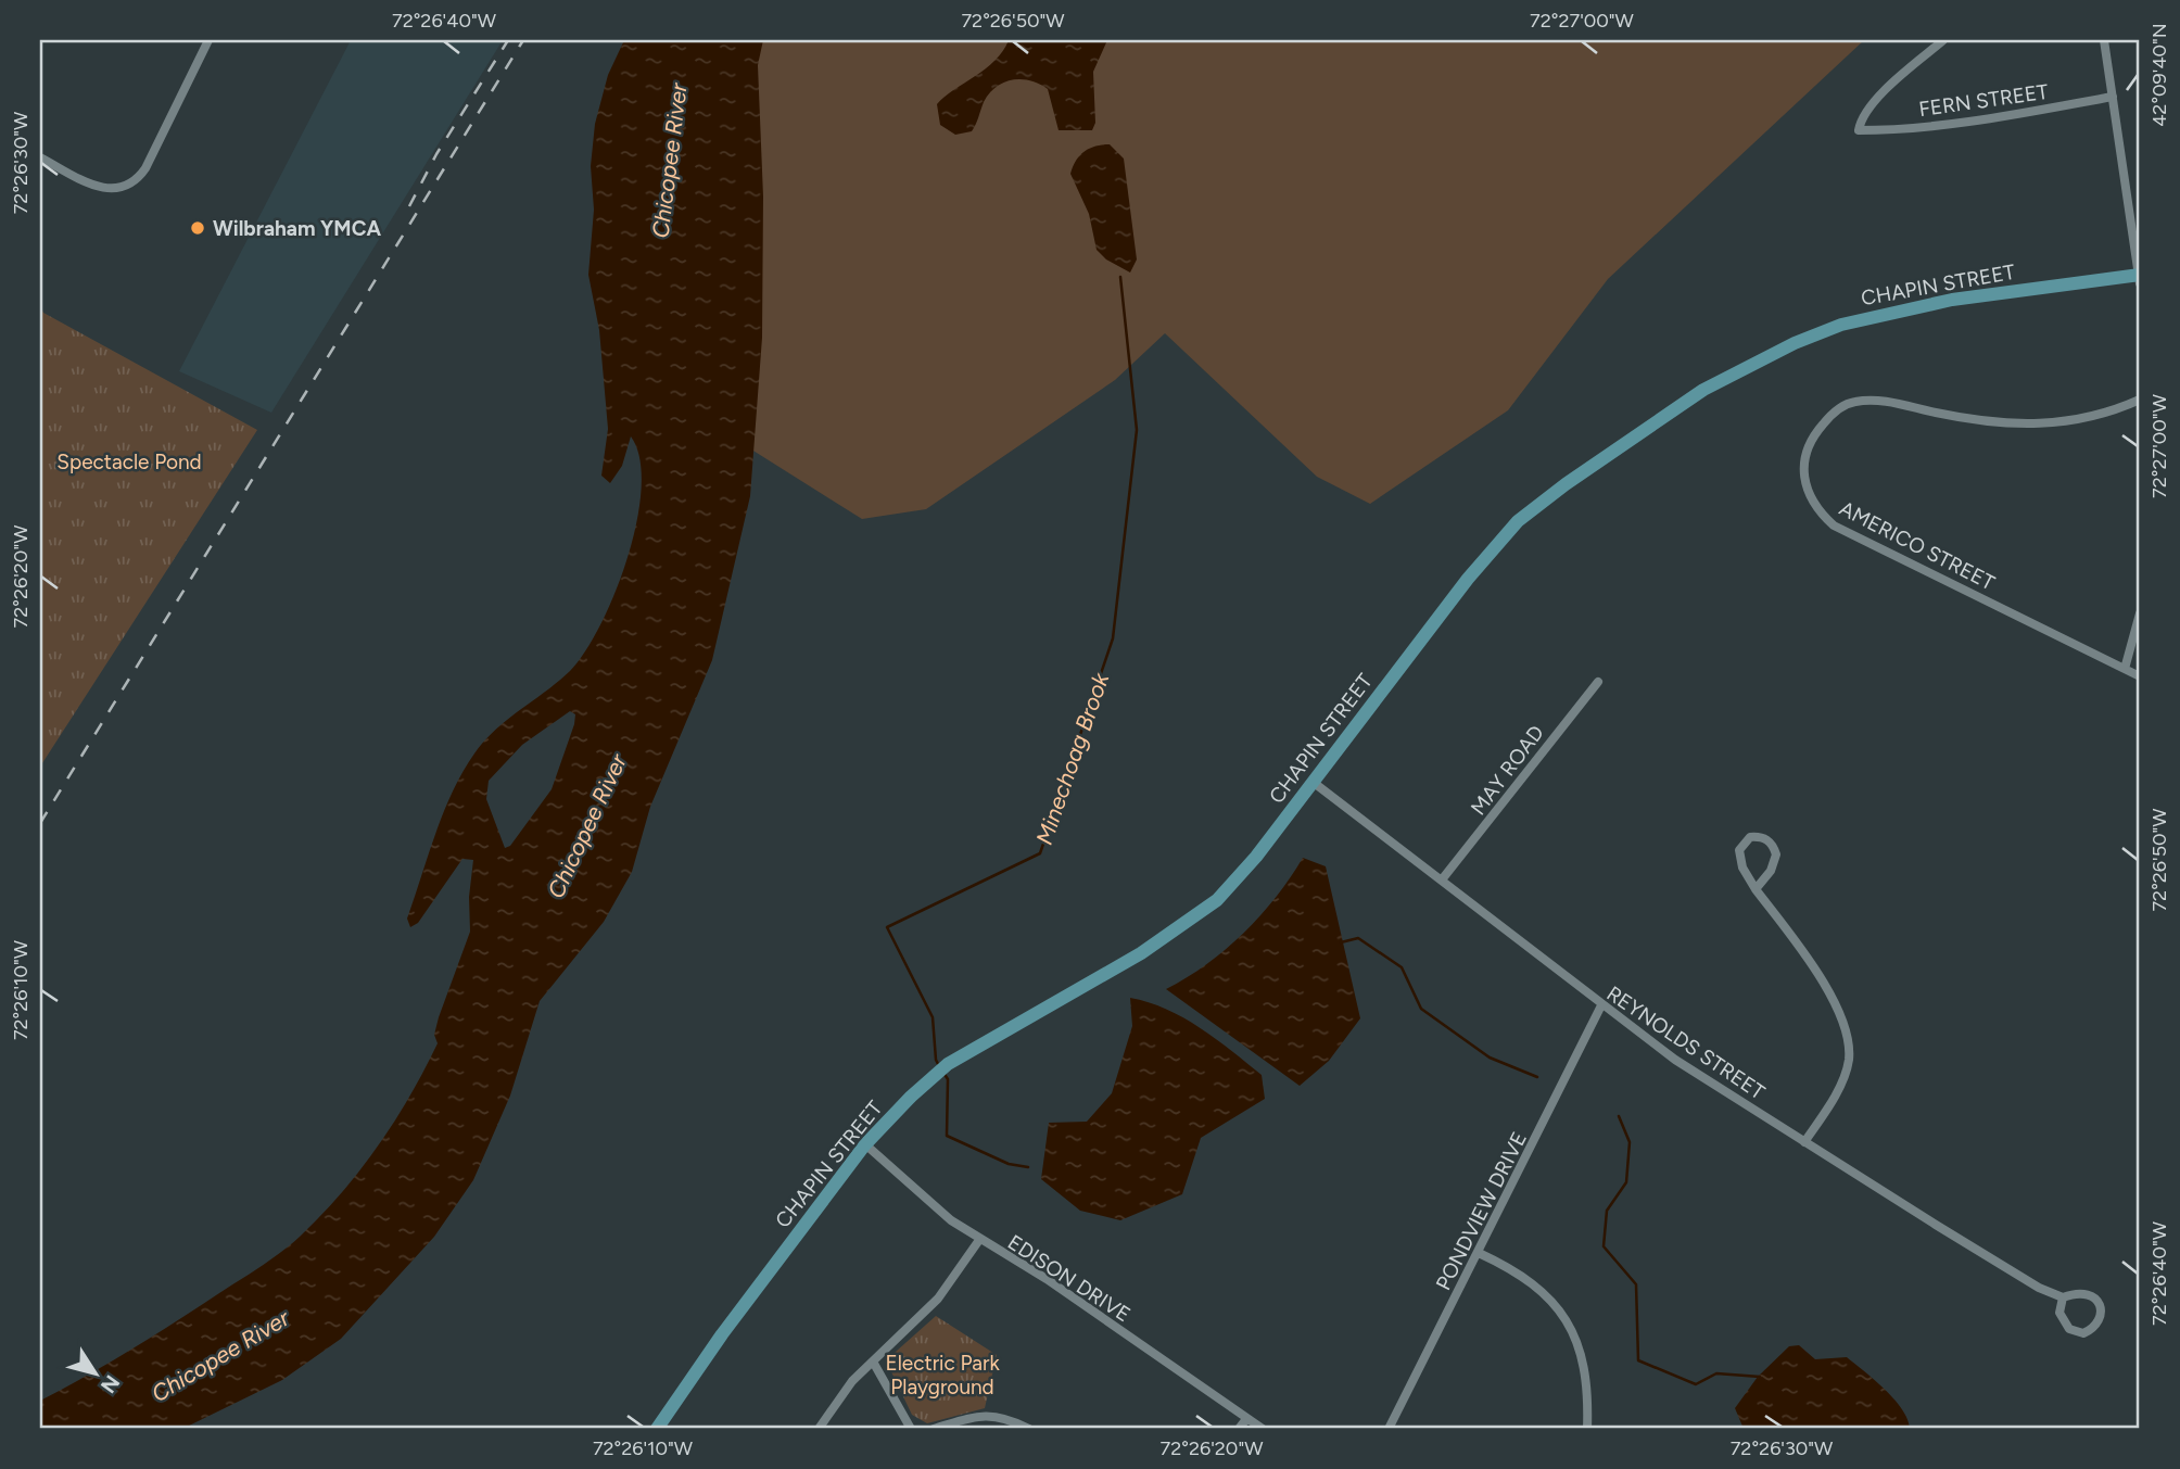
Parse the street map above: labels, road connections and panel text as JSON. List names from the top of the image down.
{
  "streets": {
    "main road": ["CHAPIN STREET"],
    "street": [
      "FERN STREET",
      "AMERICO STREET",
      "MAY ROAD",
      "REYNOLDS STREET",
      "PONDVIEW DRIVE",
      "EDISON DRIVE"
    ]
  },
  "crossings": [
    ["CHAPIN STREET", "REYNOLDS STREET"],
    ["CHAPIN STREET", "EDISON DRIVE"],
    ["MAY ROAD", "REYNOLDS STREET"],
    ["REYNOLDS STREET", "PONDVIEW DRIVE"]
  ],
  "water": ["Chicopee River", "Minechoag Brook"],
  "parks": ["Spectacle Pond", "Electric Park Playground"],
  "places": ["Wilbraham YMCA"],
  "north": "bottom right",
  "coordinates": [
    "72°26'40\"W",
    "72°26'50\"W",
    "72°27'00\"W",
    "42°09'40\"N",
    "72°26'30\"W",
    "72°26'20\"W",
    "72°26'10\"W"
  ]
}
